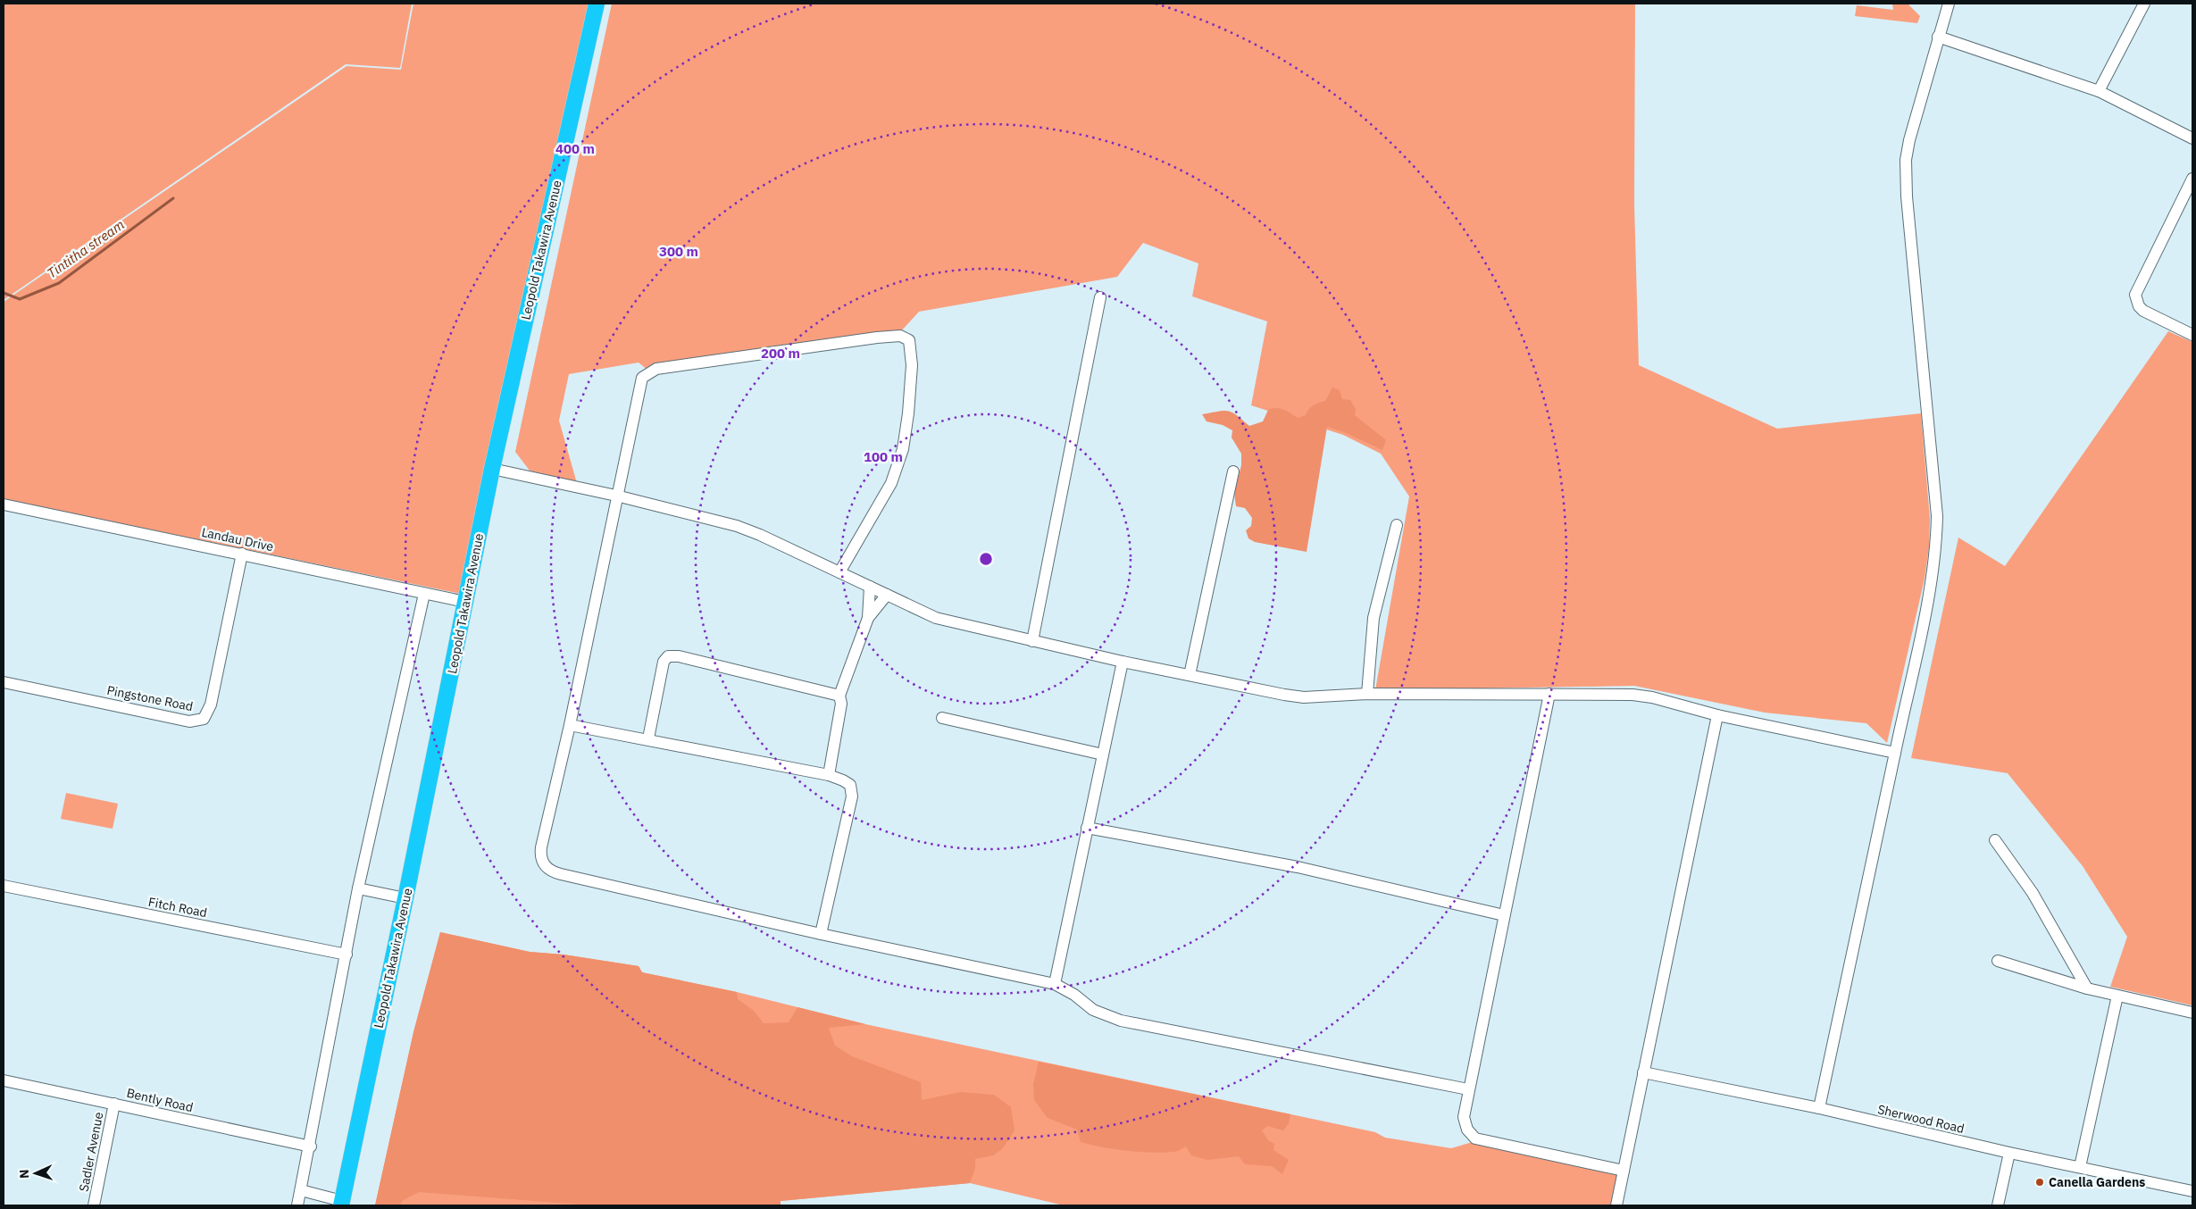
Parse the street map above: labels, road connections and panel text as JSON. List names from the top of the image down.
{
  "streets": {
    "highway": ["Leopold Takawira Avenue"],
    "street": [
      "Landau Drive",
      "Pingstone Road",
      "Fitch Road",
      "Bently Road",
      "Sherwood Road",
      "Sadler Avenue"
    ]
  },
  "crossings": [
    ["Leopold Takawira Avenue", "Landau Drive"],
    ["Landau Drive", "Pingstone Road"],
    ["Bently Road", "Sadler Avenue"]
  ],
  "water": ["Tintitha stream"],
  "places": ["Canella Gardens"],
  "north": "left",
  "rings": [
    "400 m",
    "300 m",
    "200 m",
    "100 m"
  ]
}
